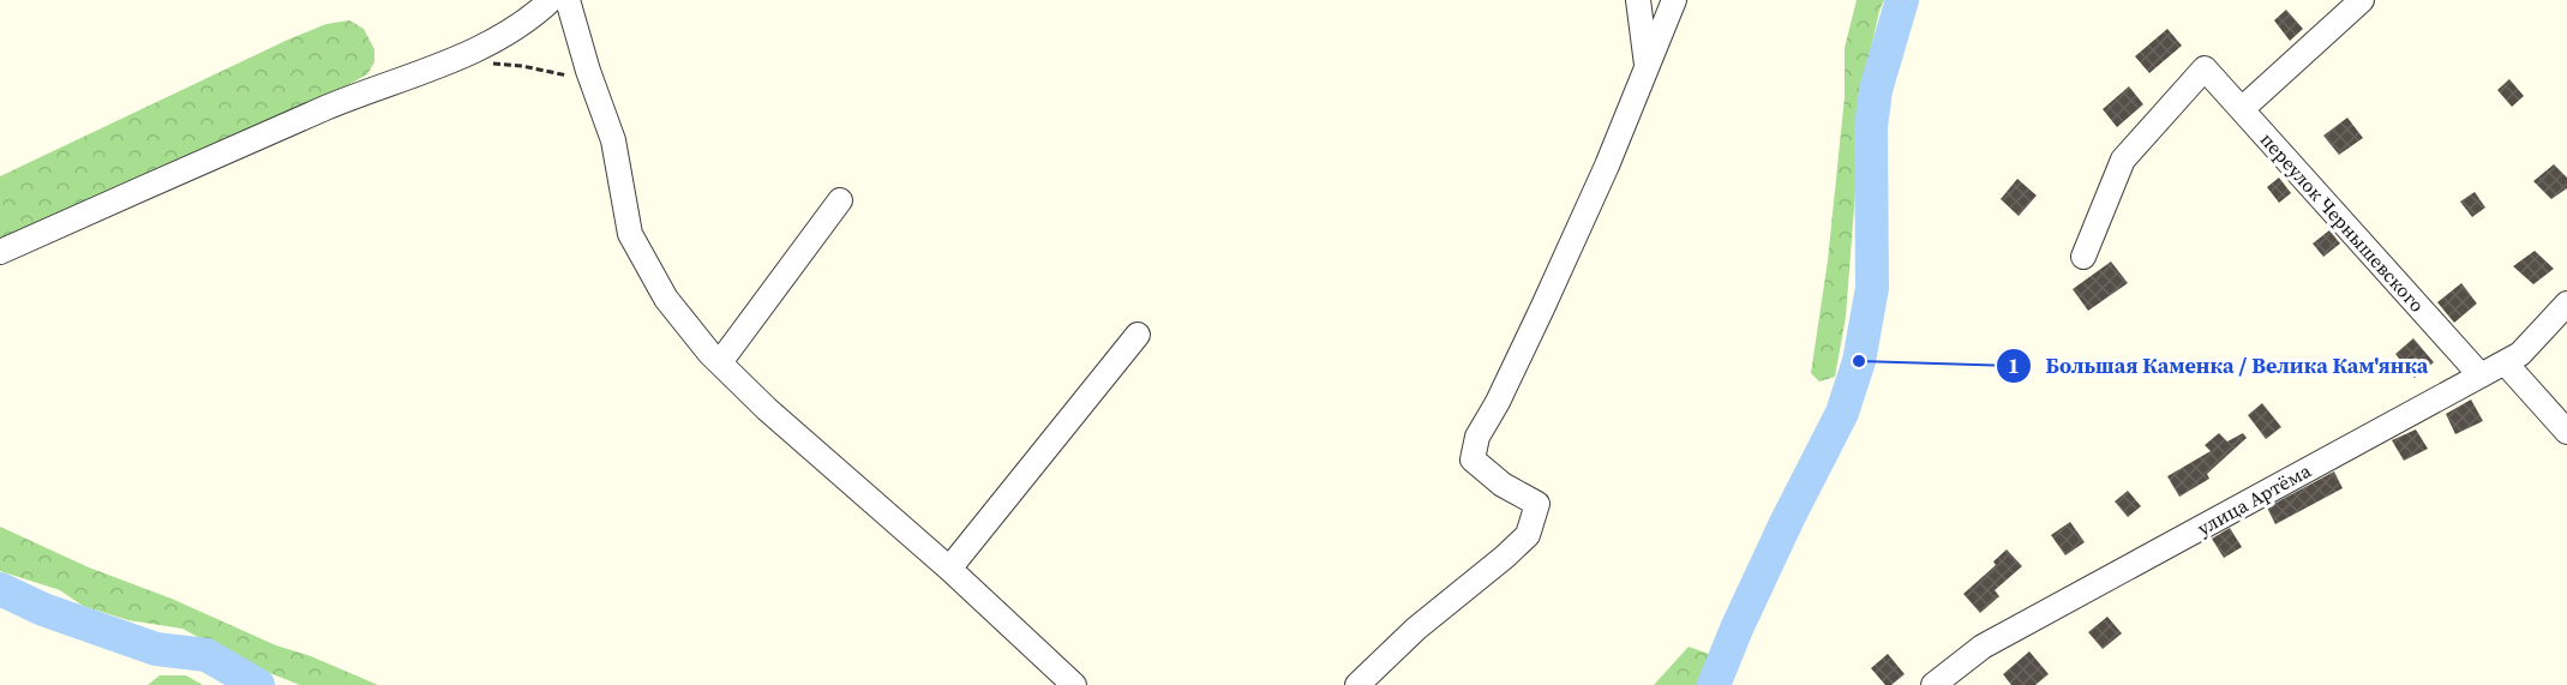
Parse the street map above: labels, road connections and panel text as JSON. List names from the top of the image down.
{
  "streets": {
    "street": ["переулок Чернышевского", "улица Артёма"]
  },
  "crossings": [
    ["переулок Чернышевского", "улица Артёма"]
  ],
  "places": ["Большая Каменка / Велика Кам'янка"]
}
